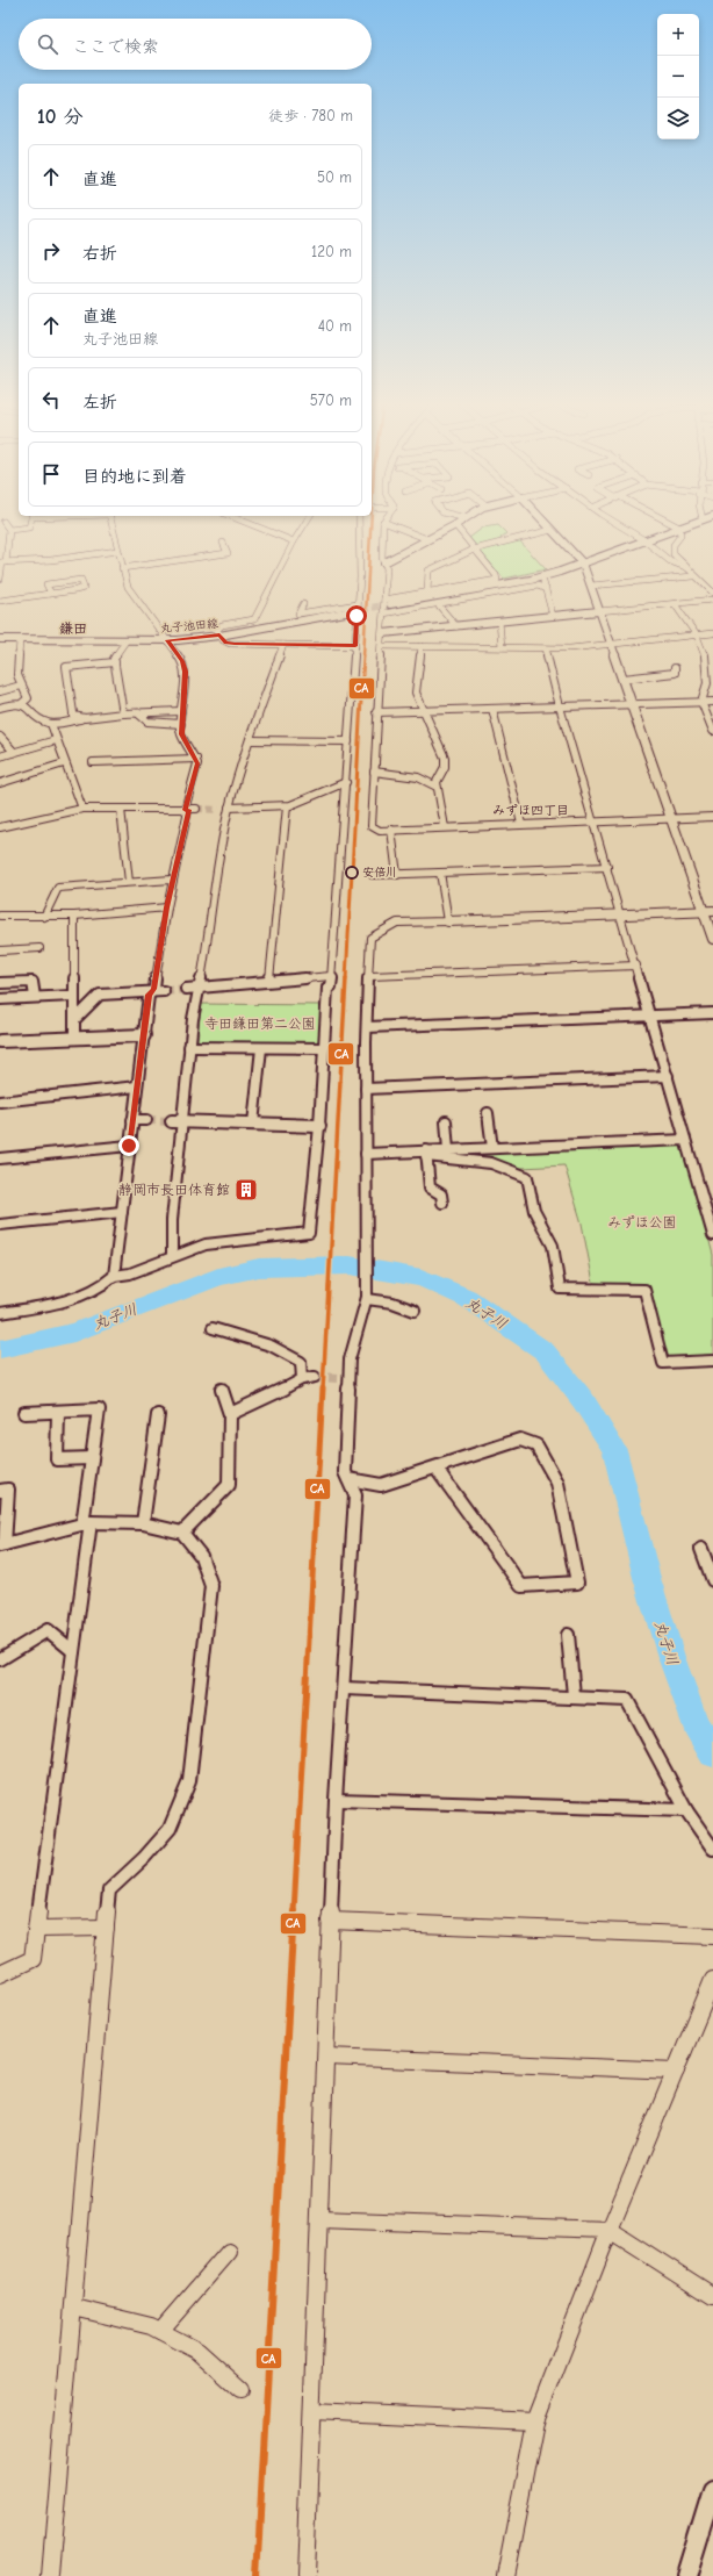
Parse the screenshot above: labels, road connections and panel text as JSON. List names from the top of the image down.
{
  "streets": {
    "street": ["丸子池田線"]
  },
  "districts": ["鎌田", "みずほ四丁目"],
  "water": ["丸子川"],
  "parks": ["寺田鎌田第二公園", "みずほ公園"],
  "places": {
    "other": ["安倍川"],
    "building": ["静岡市長田体育館"]
  },
  "lines": ["transit line CA"],
  "page": {
    "map_buttons": ["+", "−"],
    "search": "ここで検索",
    "heading": ["10 分", "徒歩 · 780 m"],
    "list": [
      ["直進", "50 m"],
      ["右折", "120 m"],
      ["直進", "丸子池田線", "40 m"],
      ["左折", "570 m"],
      "目的地に到着"
    ]
  }
}
